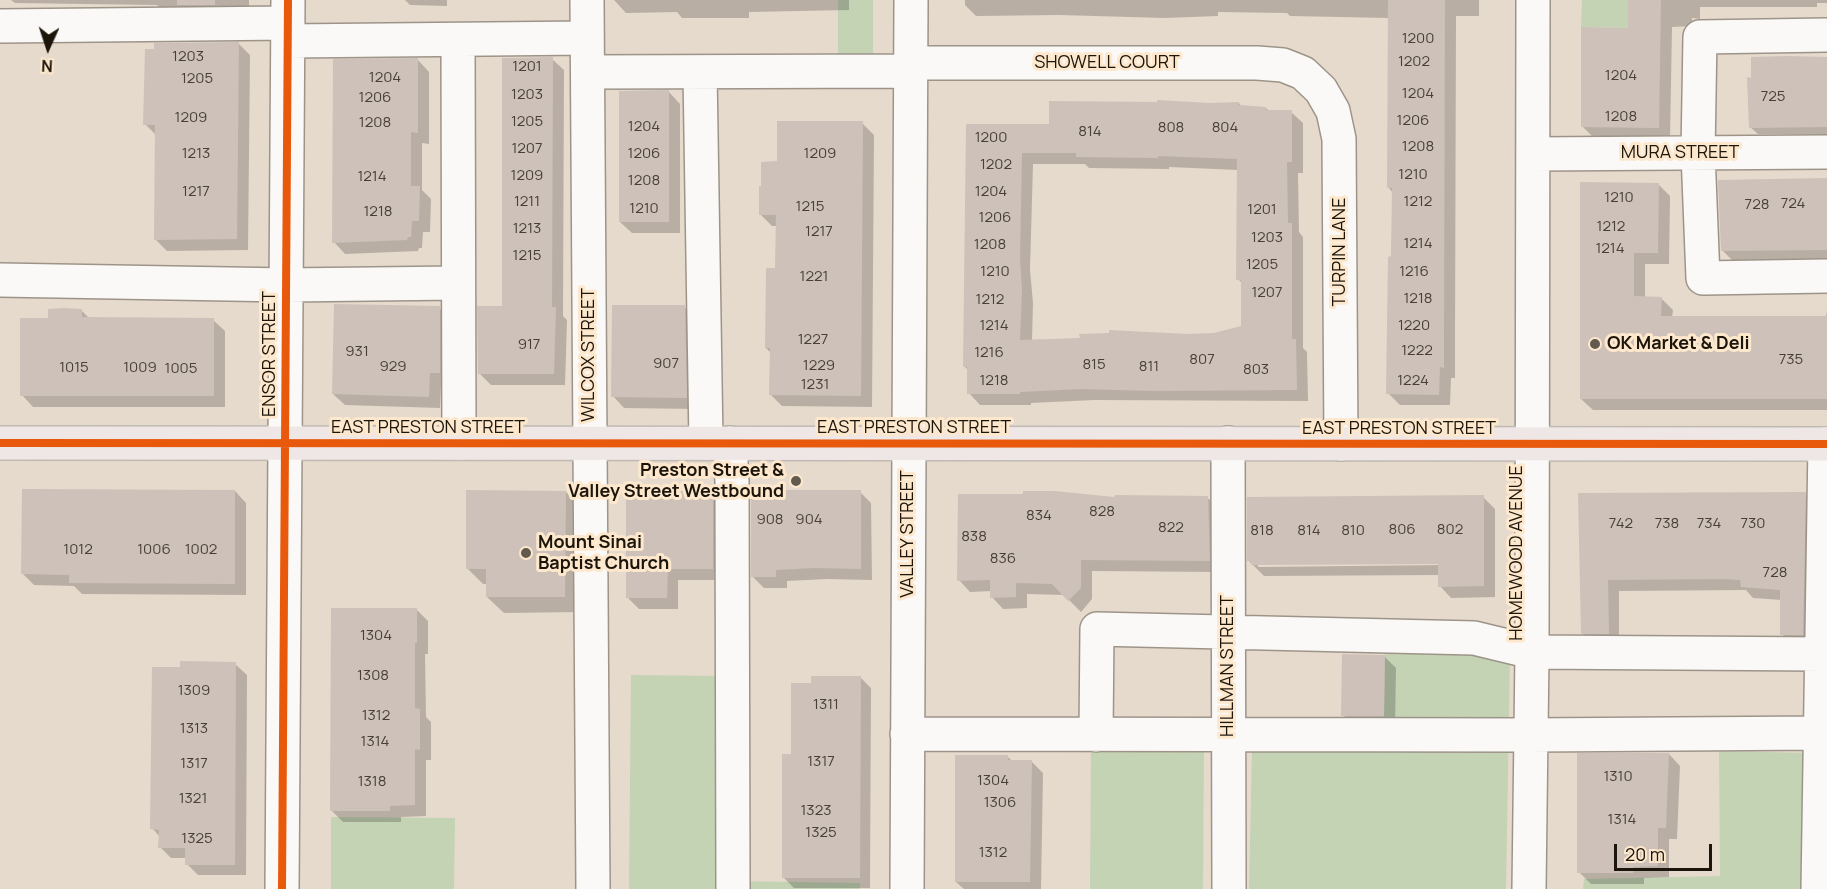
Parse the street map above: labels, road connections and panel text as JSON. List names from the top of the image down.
{
  "streets": {
    "main road": ["EAST PRESTON STREET"],
    "street": [
      "SHOWELL COURT",
      "MURA STREET",
      "TURPIN LANE",
      "ENSOR STREET",
      "WILCOX STREET",
      "VALLEY STREET",
      "HOMEWOOD AVENUE",
      "HILLMAN STREET"
    ]
  },
  "crossings": [
    ["SHOWELL COURT", "TURPIN LANE"],
    ["SHOWELL COURT", "WILCOX STREET"],
    ["SHOWELL COURT", "VALLEY STREET"],
    ["MURA STREET", "HOMEWOOD AVENUE"],
    ["TURPIN LANE", "EAST PRESTON STREET"],
    ["ENSOR STREET", "EAST PRESTON STREET"],
    ["WILCOX STREET", "EAST PRESTON STREET"],
    ["EAST PRESTON STREET", "VALLEY STREET"],
    ["EAST PRESTON STREET", "HOMEWOOD AVENUE"],
    ["EAST PRESTON STREET", "HILLMAN STREET"]
  ],
  "places": ["OK Market & Deli", "Preston Street & Valley Street Westbound", "Mount Sinai Baptist Church"],
  "house_numbers": [
    "1200",
    "1203",
    "1202",
    "1201",
    "1204",
    "1204",
    "1205",
    "1204",
    "1203",
    "725",
    "1206",
    "1208",
    "1209",
    "1206",
    "1205",
    "1208",
    "1204",
    "808",
    "804",
    "814",
    "1200",
    "1208",
    "1207",
    "1213",
    "1206",
    "1209",
    "1202",
    "1210",
    "1209",
    "1214",
    "1208",
    "1217",
    "1204",
    "1210",
    "1211",
    "1212",
    "724",
    "728",
    "1215",
    "1210",
    "1201",
    "1218",
    "1206",
    "1212",
    "1213",
    "1217",
    "1203",
    "1214",
    "1208",
    "1214",
    "1215",
    "1205",
    "1210",
    "1216",
    "1221",
    "1207",
    "1218",
    "1212",
    "1214",
    "1220",
    "1227",
    "917",
    "1222",
    "931",
    "1216",
    "807",
    "735",
    "907",
    "815",
    "1229",
    "929",
    "811",
    "1015",
    "1009",
    "1005",
    "803",
    "1218",
    "1224",
    "1231",
    "828",
    "834",
    "908",
    "904",
    "742",
    "738",
    "734",
    "730",
    "822",
    "806",
    "802",
    "818",
    "814",
    "810",
    "838",
    "1012",
    "1006",
    "1002",
    "836",
    "728",
    "1304",
    "1308",
    "1309",
    "1311",
    "1312",
    "1313",
    "1314",
    "1317",
    "1317",
    "1310",
    "1304",
    "1318",
    "1321",
    "1306",
    "1323",
    "1314",
    "1325",
    "1325",
    "1312"
  ],
  "scale_bar": "20 m",
  "north": "bottom"
}
